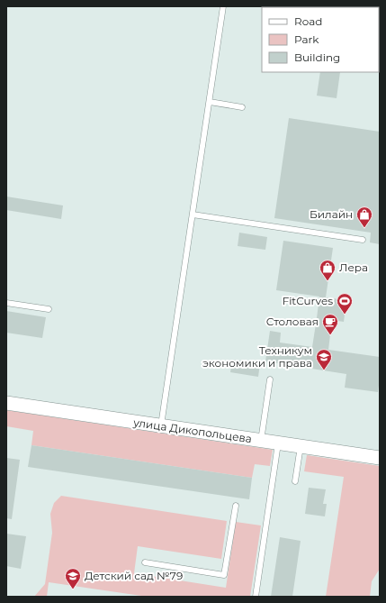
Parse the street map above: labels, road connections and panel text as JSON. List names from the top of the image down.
{
  "streets": {
    "street": ["улица Дикопольцева"]
  },
  "places": {
    "shop": ["Билайн", "Лера"],
    "sports": ["FitCurves"],
    "cafe": ["Столовая"],
    "school or university": ["Техникум экономики и права", "Детский сад №79"]
  },
  "legend": ["Road", "Park", "Building"]
}
